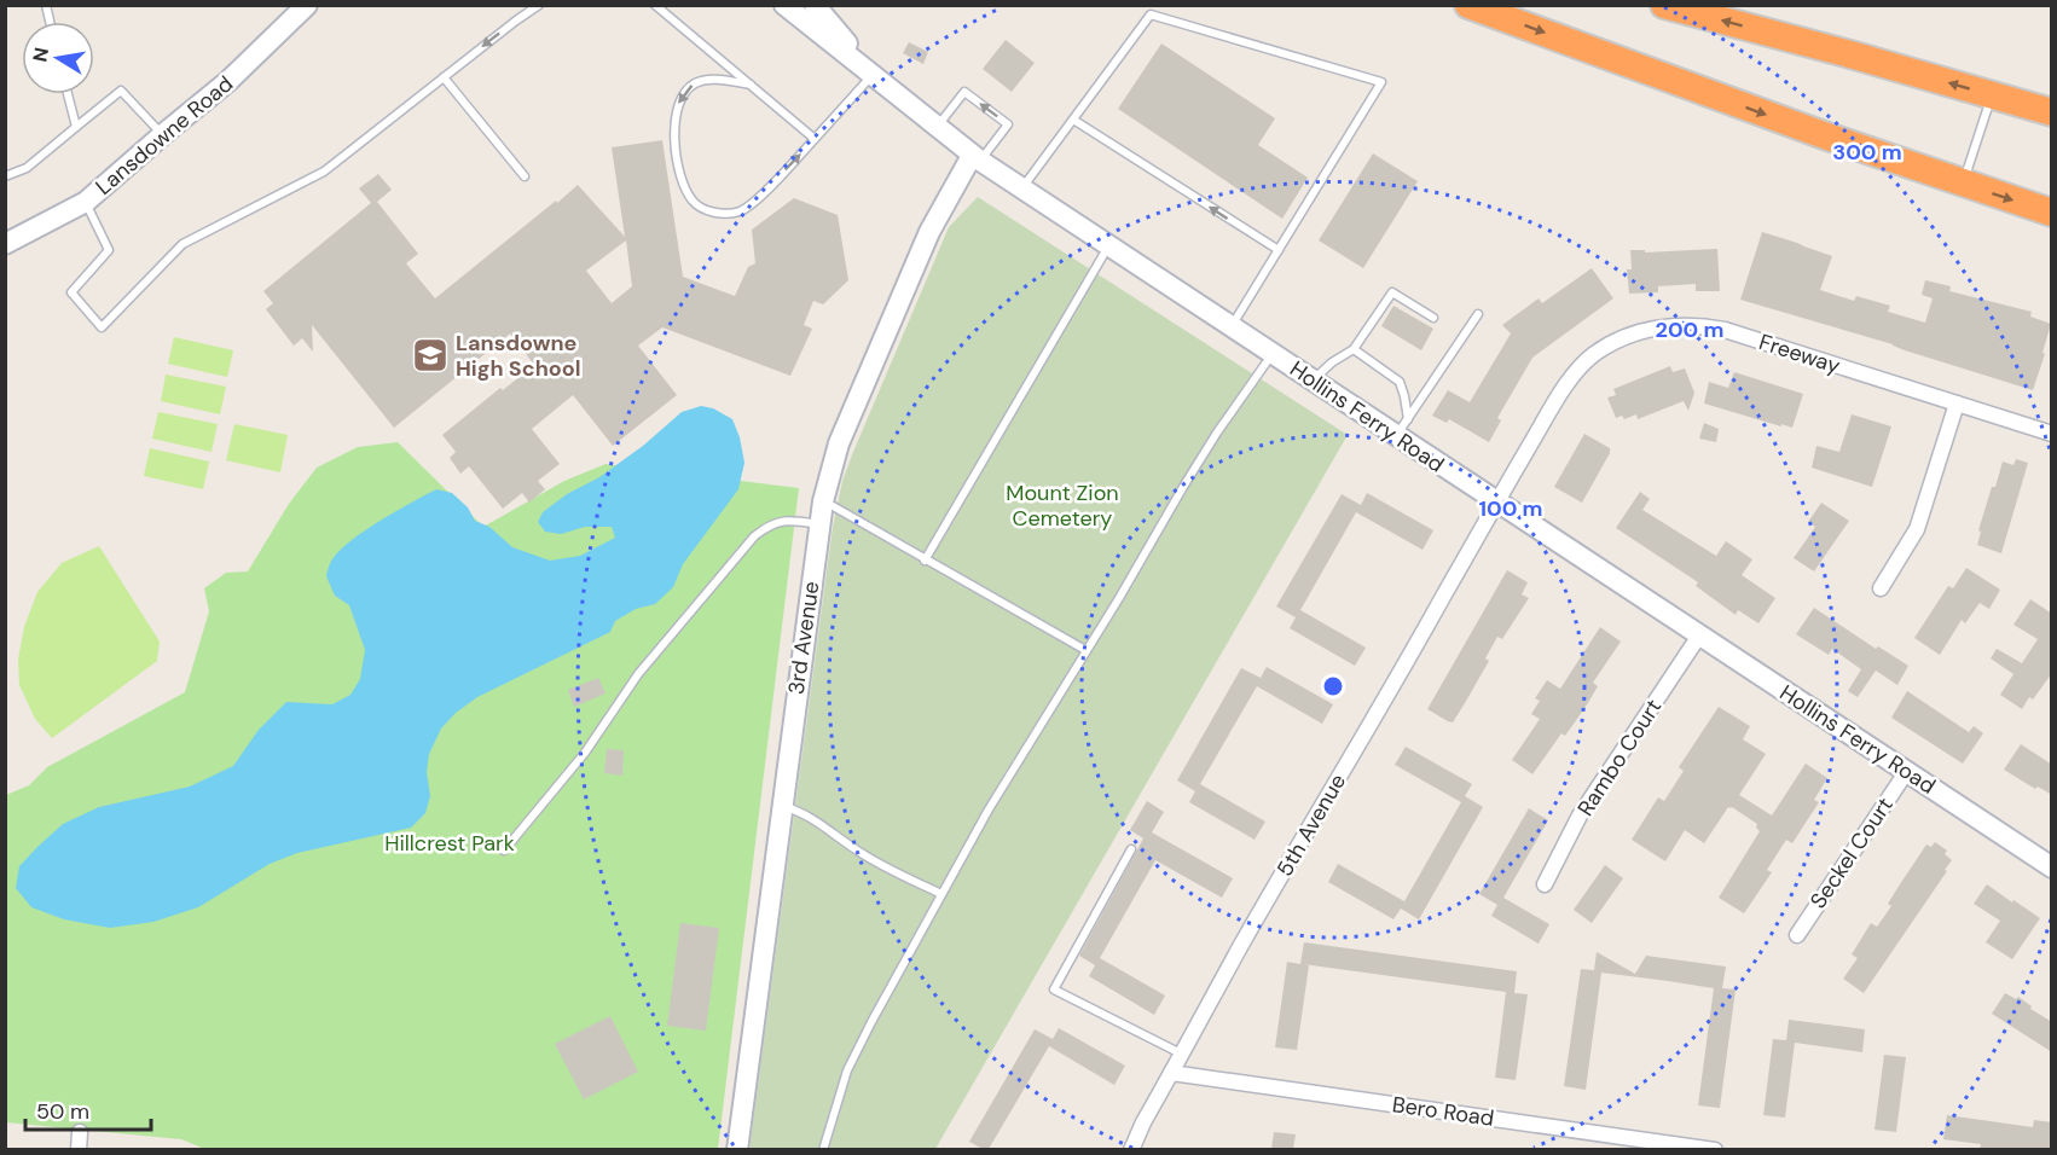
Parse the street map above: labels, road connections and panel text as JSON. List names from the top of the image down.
{
  "streets": {
    "street": [
      "Lansdowne Road",
      "Freeway",
      "Hollins Ferry Road",
      "3rd Avenue",
      "Rambo Court",
      "5th Avenue",
      "Seckel Court",
      "Bero Road"
    ]
  },
  "crossings": [
    ["Freeway", "Hollins Ferry Road"],
    ["Freeway", "5th Avenue"],
    ["Hollins Ferry Road", "3rd Avenue"],
    ["Hollins Ferry Road", "Rambo Court"],
    ["Hollins Ferry Road", "5th Avenue"],
    ["Hollins Ferry Road", "Seckel Court"],
    ["5th Avenue", "Bero Road"]
  ],
  "parks": ["Mount Zion Cemetery", "Hillcrest Park"],
  "places": {
    "school or university": ["Lansdowne High School"]
  },
  "scale_bar": "50 m",
  "north": "left",
  "rings": ["300 m", "200 m", "100 m"]
}
